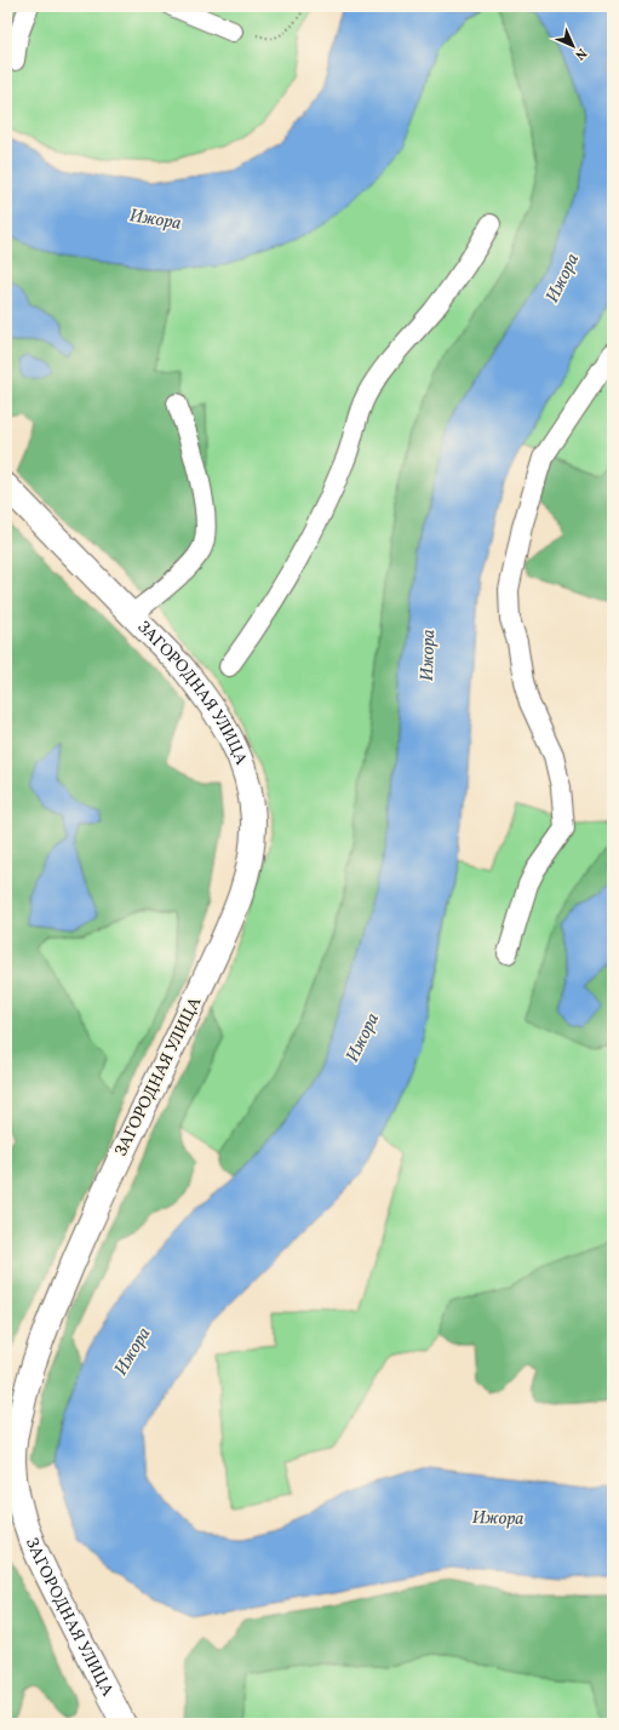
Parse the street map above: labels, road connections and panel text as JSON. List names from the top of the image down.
{
  "streets": {
    "main road": ["ЗАГОРОДНАЯ УЛИЦА"]
  },
  "water": ["Ижора"],
  "north": "bottom right"
}
